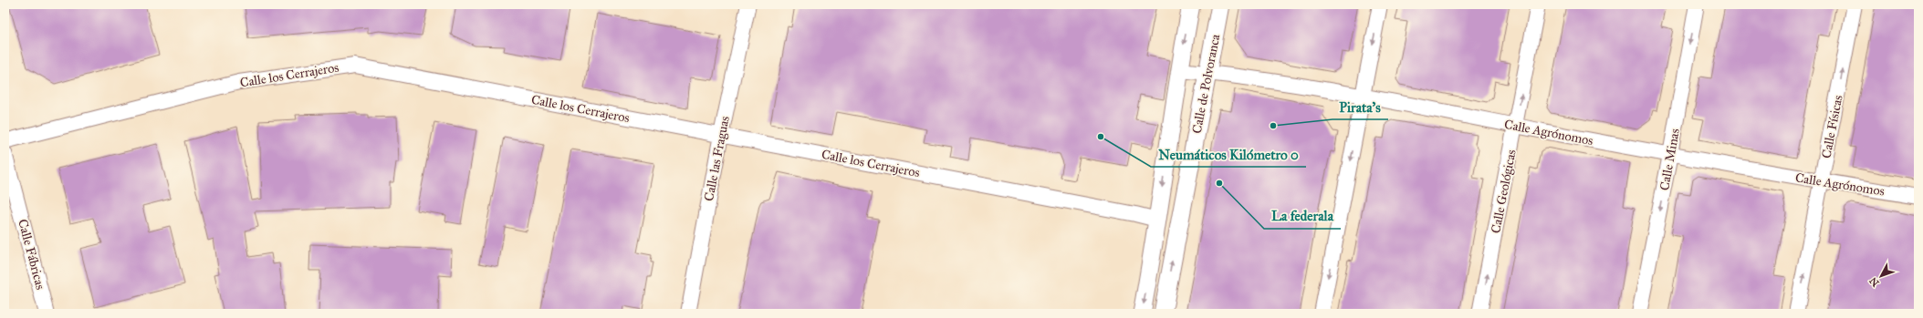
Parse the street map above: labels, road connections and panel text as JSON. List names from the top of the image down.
{
  "streets": {
    "street": [
      "Calle los Cerrajeros",
      "Calle de Polvoranca",
      "Calle Físicas",
      "Calle Agrónomos",
      "Calle las Fraguas",
      "Calle Minas",
      "Calle Geológicas",
      "Calle Fábricas"
    ]
  },
  "crossings": [
    ["Calle los Cerrajeros", "Calle de Polvoranca"],
    ["Calle los Cerrajeros", "Calle las Fraguas"],
    ["Calle de Polvoranca", "Calle Agrónomos"],
    ["Calle Físicas", "Calle Agrónomos"],
    ["Calle Agrónomos", "Calle Minas"],
    ["Calle Agrónomos", "Calle Geológicas"]
  ],
  "one_way": ["Calle Físicas", "Calle Minas", "Calle Geológicas"],
  "places": ["Pirata's", "Neumáticos Kilómetro 0", "La federala"],
  "north": "bottom left"
}
